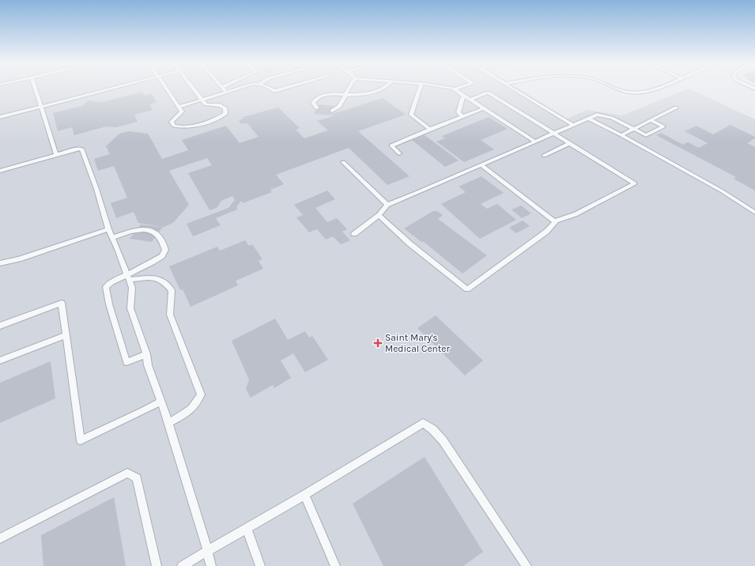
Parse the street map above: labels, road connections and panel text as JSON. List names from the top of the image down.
{
  "places": {
    "health": ["Saint Mary's Medical Center"]
  }
}
